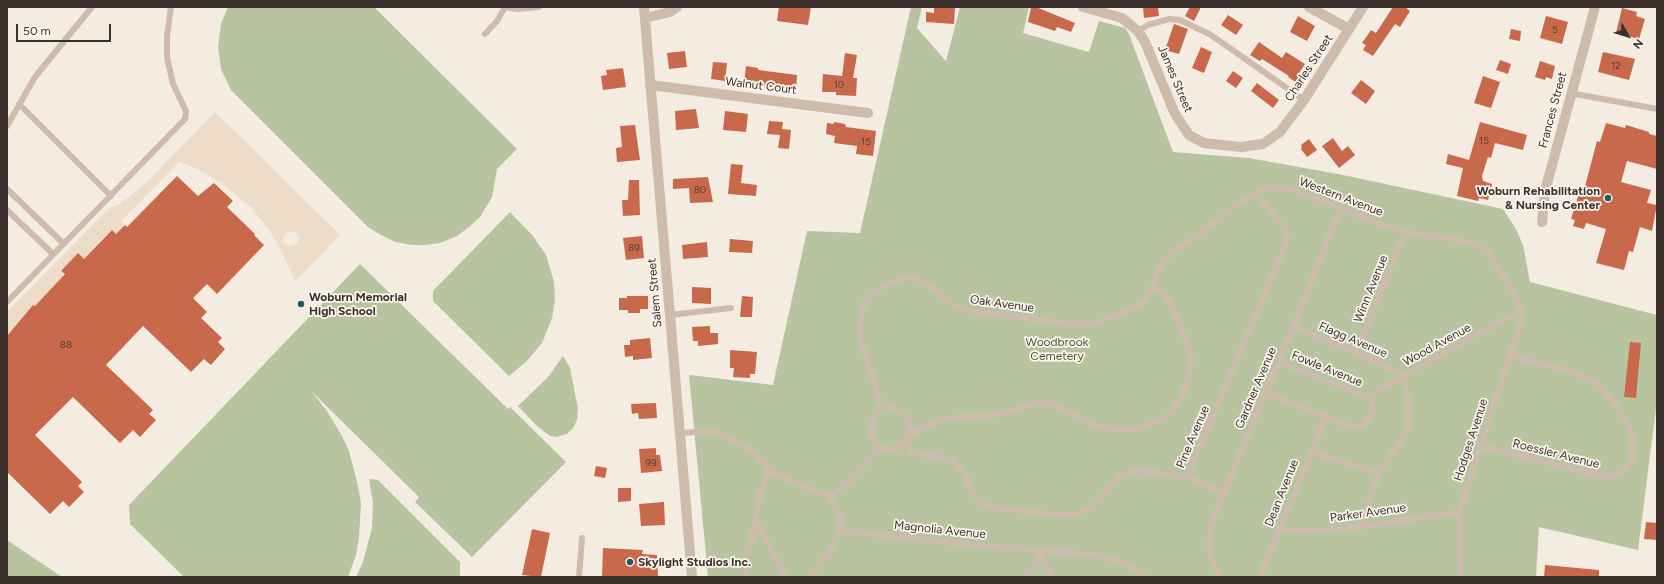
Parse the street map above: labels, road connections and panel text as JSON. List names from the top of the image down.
{
  "streets": {
    "street": [
      "Charles Street",
      "James Street",
      "Walnut Court",
      "Frances Street",
      "Salem Street"
    ],
    "lane": [
      "Western Avenue",
      "Winn Avenue",
      "Oak Avenue",
      "Flagg Avenue",
      "Wood Avenue",
      "Fowle Avenue",
      "Gardner Avenue",
      "Pine Avenue",
      "Hodges Avenue",
      "Roessler Avenue",
      "Dean Avenue",
      "Parker Avenue",
      "Magnolia Avenue"
    ]
  },
  "crossings": [
    ["Charles Street", "James Street"],
    ["Walnut Court", "Salem Street"],
    ["Western Avenue", "Winn Avenue"],
    ["Western Avenue", "Oak Avenue"],
    ["Western Avenue", "Wood Avenue"],
    ["Western Avenue", "Gardner Avenue"],
    ["Western Avenue", "Pine Avenue"],
    ["Western Avenue", "Hodges Avenue"],
    ["Winn Avenue", "Flagg Avenue"],
    ["Oak Avenue", "Pine Avenue"],
    ["Flagg Avenue", "Wood Avenue"],
    ["Flagg Avenue", "Gardner Avenue"],
    ["Wood Avenue", "Fowle Avenue"],
    ["Wood Avenue", "Hodges Avenue"],
    ["Fowle Avenue", "Gardner Avenue"],
    ["Fowle Avenue", "Dean Avenue"],
    ["Hodges Avenue", "Roessler Avenue"],
    ["Hodges Avenue", "Parker Avenue"],
    ["Dean Avenue", "Parker Avenue"]
  ],
  "parks": ["Woodbrook Cemetery"],
  "places": ["Woburn Rehabilitation & Nursing Center", "Woburn Memorial High School", "Skylight Studios Inc."],
  "house_numbers": [
    "5",
    "12",
    "10",
    "15",
    "15",
    "80",
    "89",
    "88",
    "99"
  ],
  "scale_bar": "50 m",
  "north": "bottom right"
}
